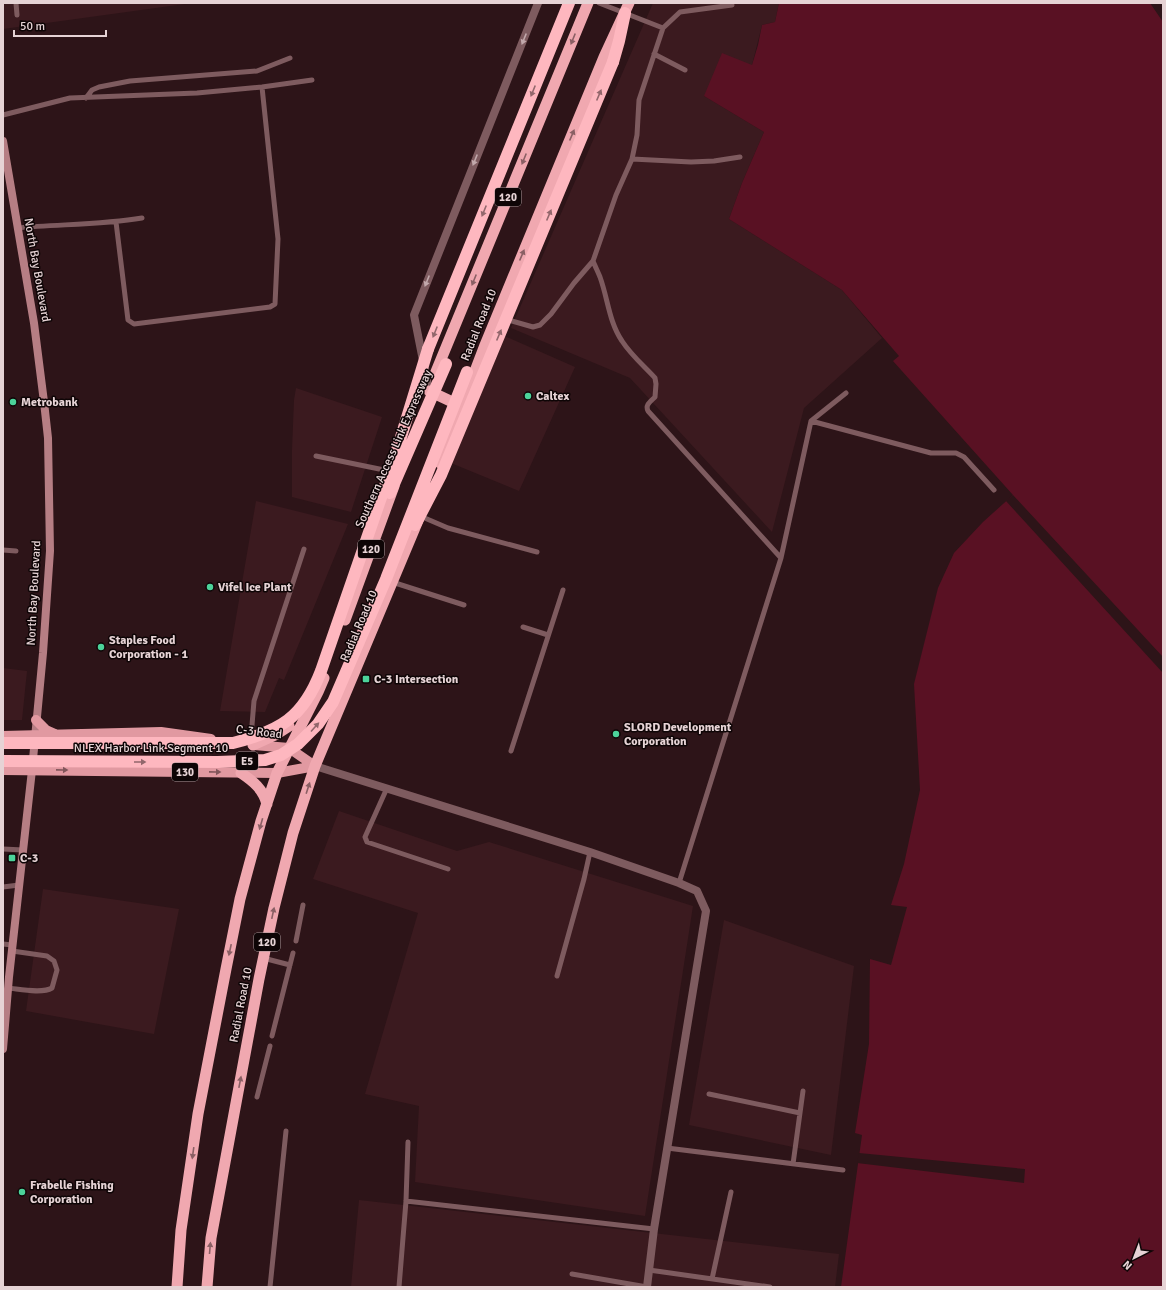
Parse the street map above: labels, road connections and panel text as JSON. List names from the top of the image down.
{
  "streets": {
    "highway": [
      "120",
      "Radial Road 10",
      "Southern Access Link Expressway",
      "NLEX Harbor Link Segment 10",
      "E5"
    ],
    "main road": ["North Bay Boulevard", "C-3 Road", "130"]
  },
  "crossings": [
    ["North Bay Boulevard", "C-3 Road"],
    ["North Bay Boulevard", "130"],
    ["Radial Road 10", "C-3 Road"],
    ["Radial Road 10", "NLEX Harbor Link Segment 10"],
    ["Radial Road 10", "130"],
    ["Southern Access Link Expressway", "NLEX Harbor Link Segment 10"],
    ["C-3 Road", "130"]
  ],
  "one_way": ["NLEX Harbor Link Segment 10"],
  "places": {
    "other": [
      "Caltex",
      "Metrobank",
      "Vifel Ice Plant",
      "Staples Food Corporation - 1",
      "SLORD Development Corporation",
      "Frabelle Fishing Corporation"
    ],
    "transit": ["C-3 Intersection", "C-3"]
  },
  "scale_bar": "50 m",
  "north": "bottom left"
}
